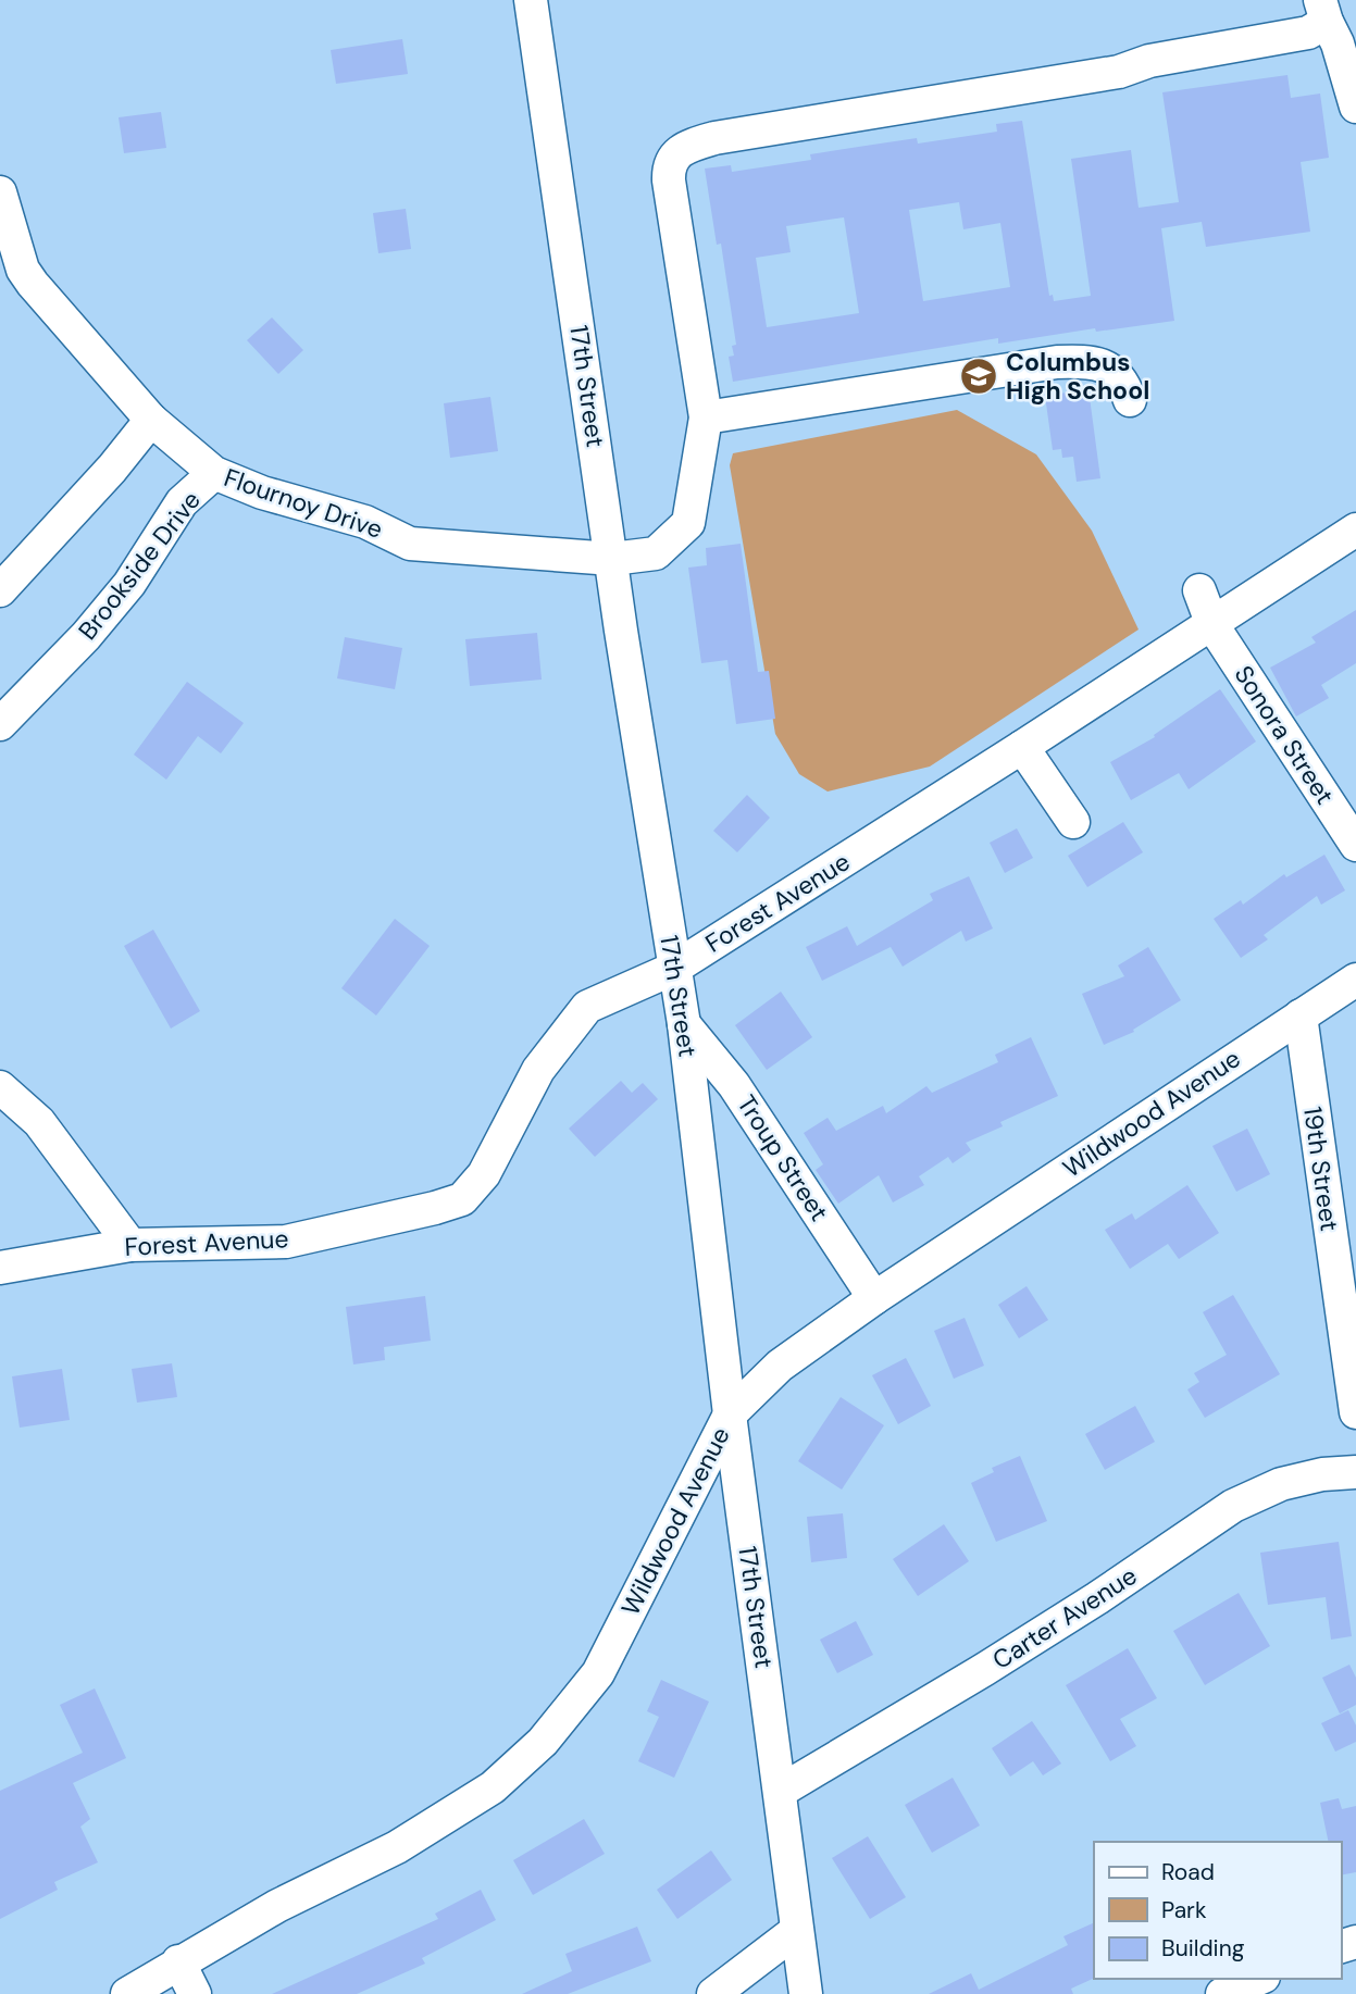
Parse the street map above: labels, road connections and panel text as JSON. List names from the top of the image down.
{
  "streets": {
    "street": [
      "17th Street",
      "Flournoy Drive",
      "Brookside Drive",
      "Sonora Street",
      "Forest Avenue",
      "Wildwood Avenue",
      "Troup Street",
      "19th Street",
      "Carter Avenue"
    ]
  },
  "crossings": [
    ["17th Street", "Flournoy Drive"],
    ["17th Street", "Forest Avenue"],
    ["17th Street", "Wildwood Avenue"],
    ["17th Street", "Troup Street"],
    ["17th Street", "Carter Avenue"],
    ["Flournoy Drive", "Brookside Drive"],
    ["Sonora Street", "Forest Avenue"],
    ["Wildwood Avenue", "Troup Street"],
    ["Wildwood Avenue", "19th Street"]
  ],
  "places": {
    "school or university": ["Columbus High School"]
  },
  "legend": ["Road", "Park", "Building"]
}
